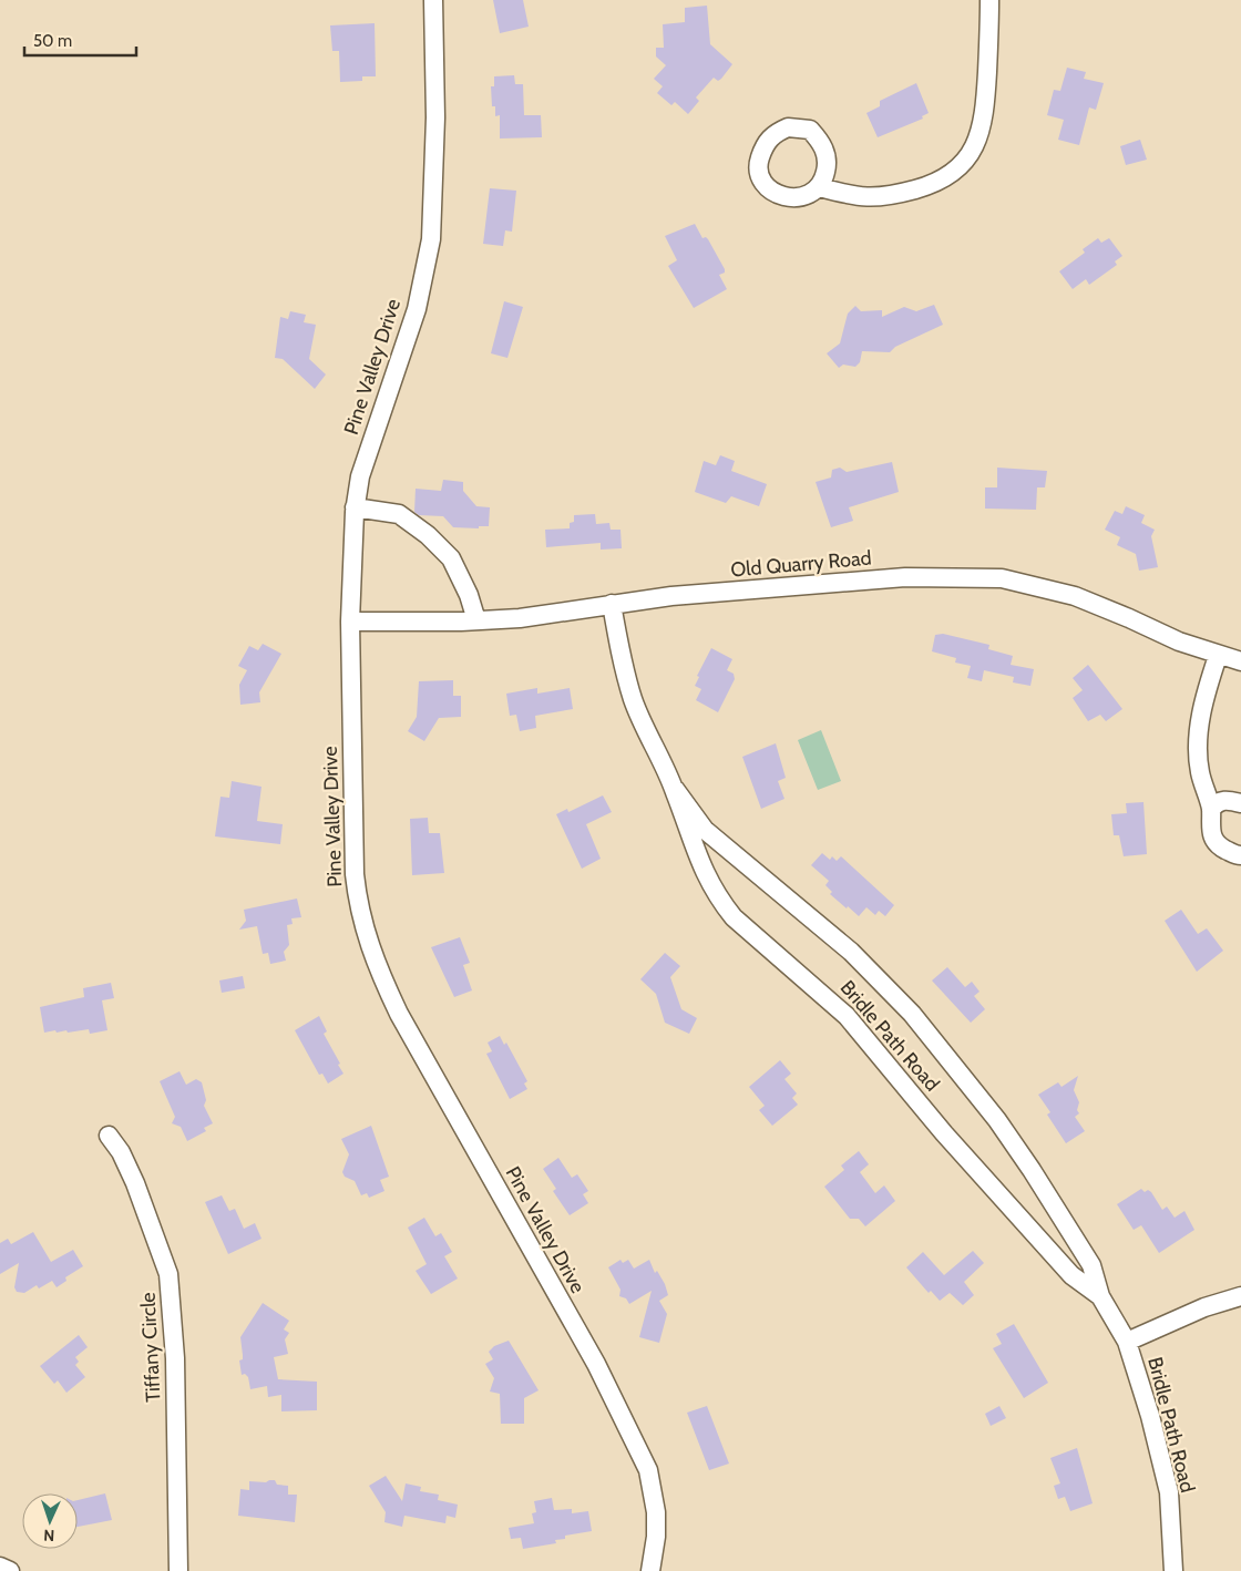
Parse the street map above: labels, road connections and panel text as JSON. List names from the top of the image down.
{
  "streets": {
    "street": [
      "Pine Valley Drive",
      "Old Quarry Road",
      "Bridle Path Road",
      "Tiffany Circle"
    ]
  },
  "crossings": [
    ["Pine Valley Drive", "Old Quarry Road"],
    ["Old Quarry Road", "Bridle Path Road"]
  ],
  "scale_bar": "50 m",
  "north": "bottom"
}
